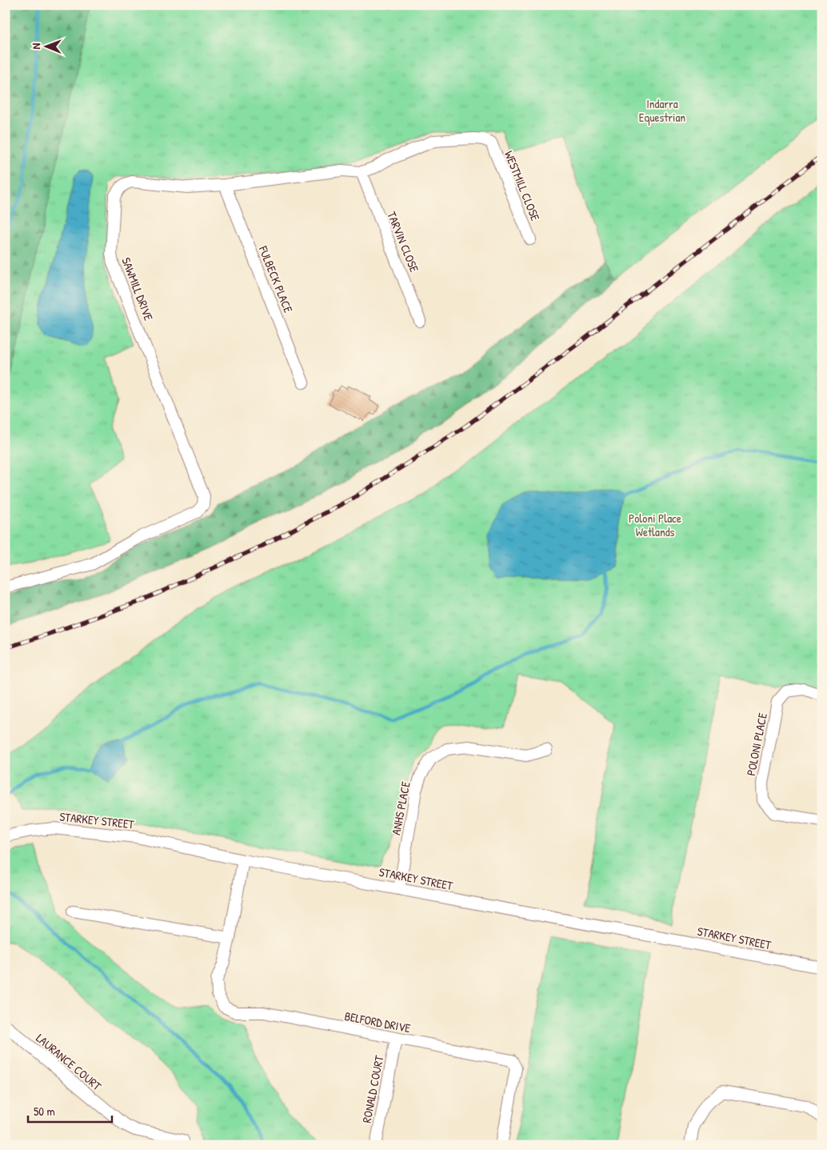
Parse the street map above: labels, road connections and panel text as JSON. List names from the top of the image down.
{
  "streets": {
    "street": [
      "WESTMILL CLOSE",
      "TARVIN CLOSE",
      "FULBECK PLACE",
      "SAWMILL DRIVE",
      "POLONI PLACE",
      "ANHS PLACE",
      "STARKEY STREET",
      "BELFORD DRIVE",
      "LAURANCE COURT",
      "RONALD COURT"
    ]
  },
  "crossings": [
    ["WESTMILL CLOSE", "SAWMILL DRIVE"],
    ["TARVIN CLOSE", "SAWMILL DRIVE"],
    ["FULBECK PLACE", "SAWMILL DRIVE"],
    ["ANHS PLACE", "STARKEY STREET"],
    ["STARKEY STREET", "BELFORD DRIVE"],
    ["BELFORD DRIVE", "RONALD COURT"]
  ],
  "parks": ["Indarra Equestrian", "Poloni Place Wetlands"],
  "scale_bar": "50 m",
  "north": "left"
}
